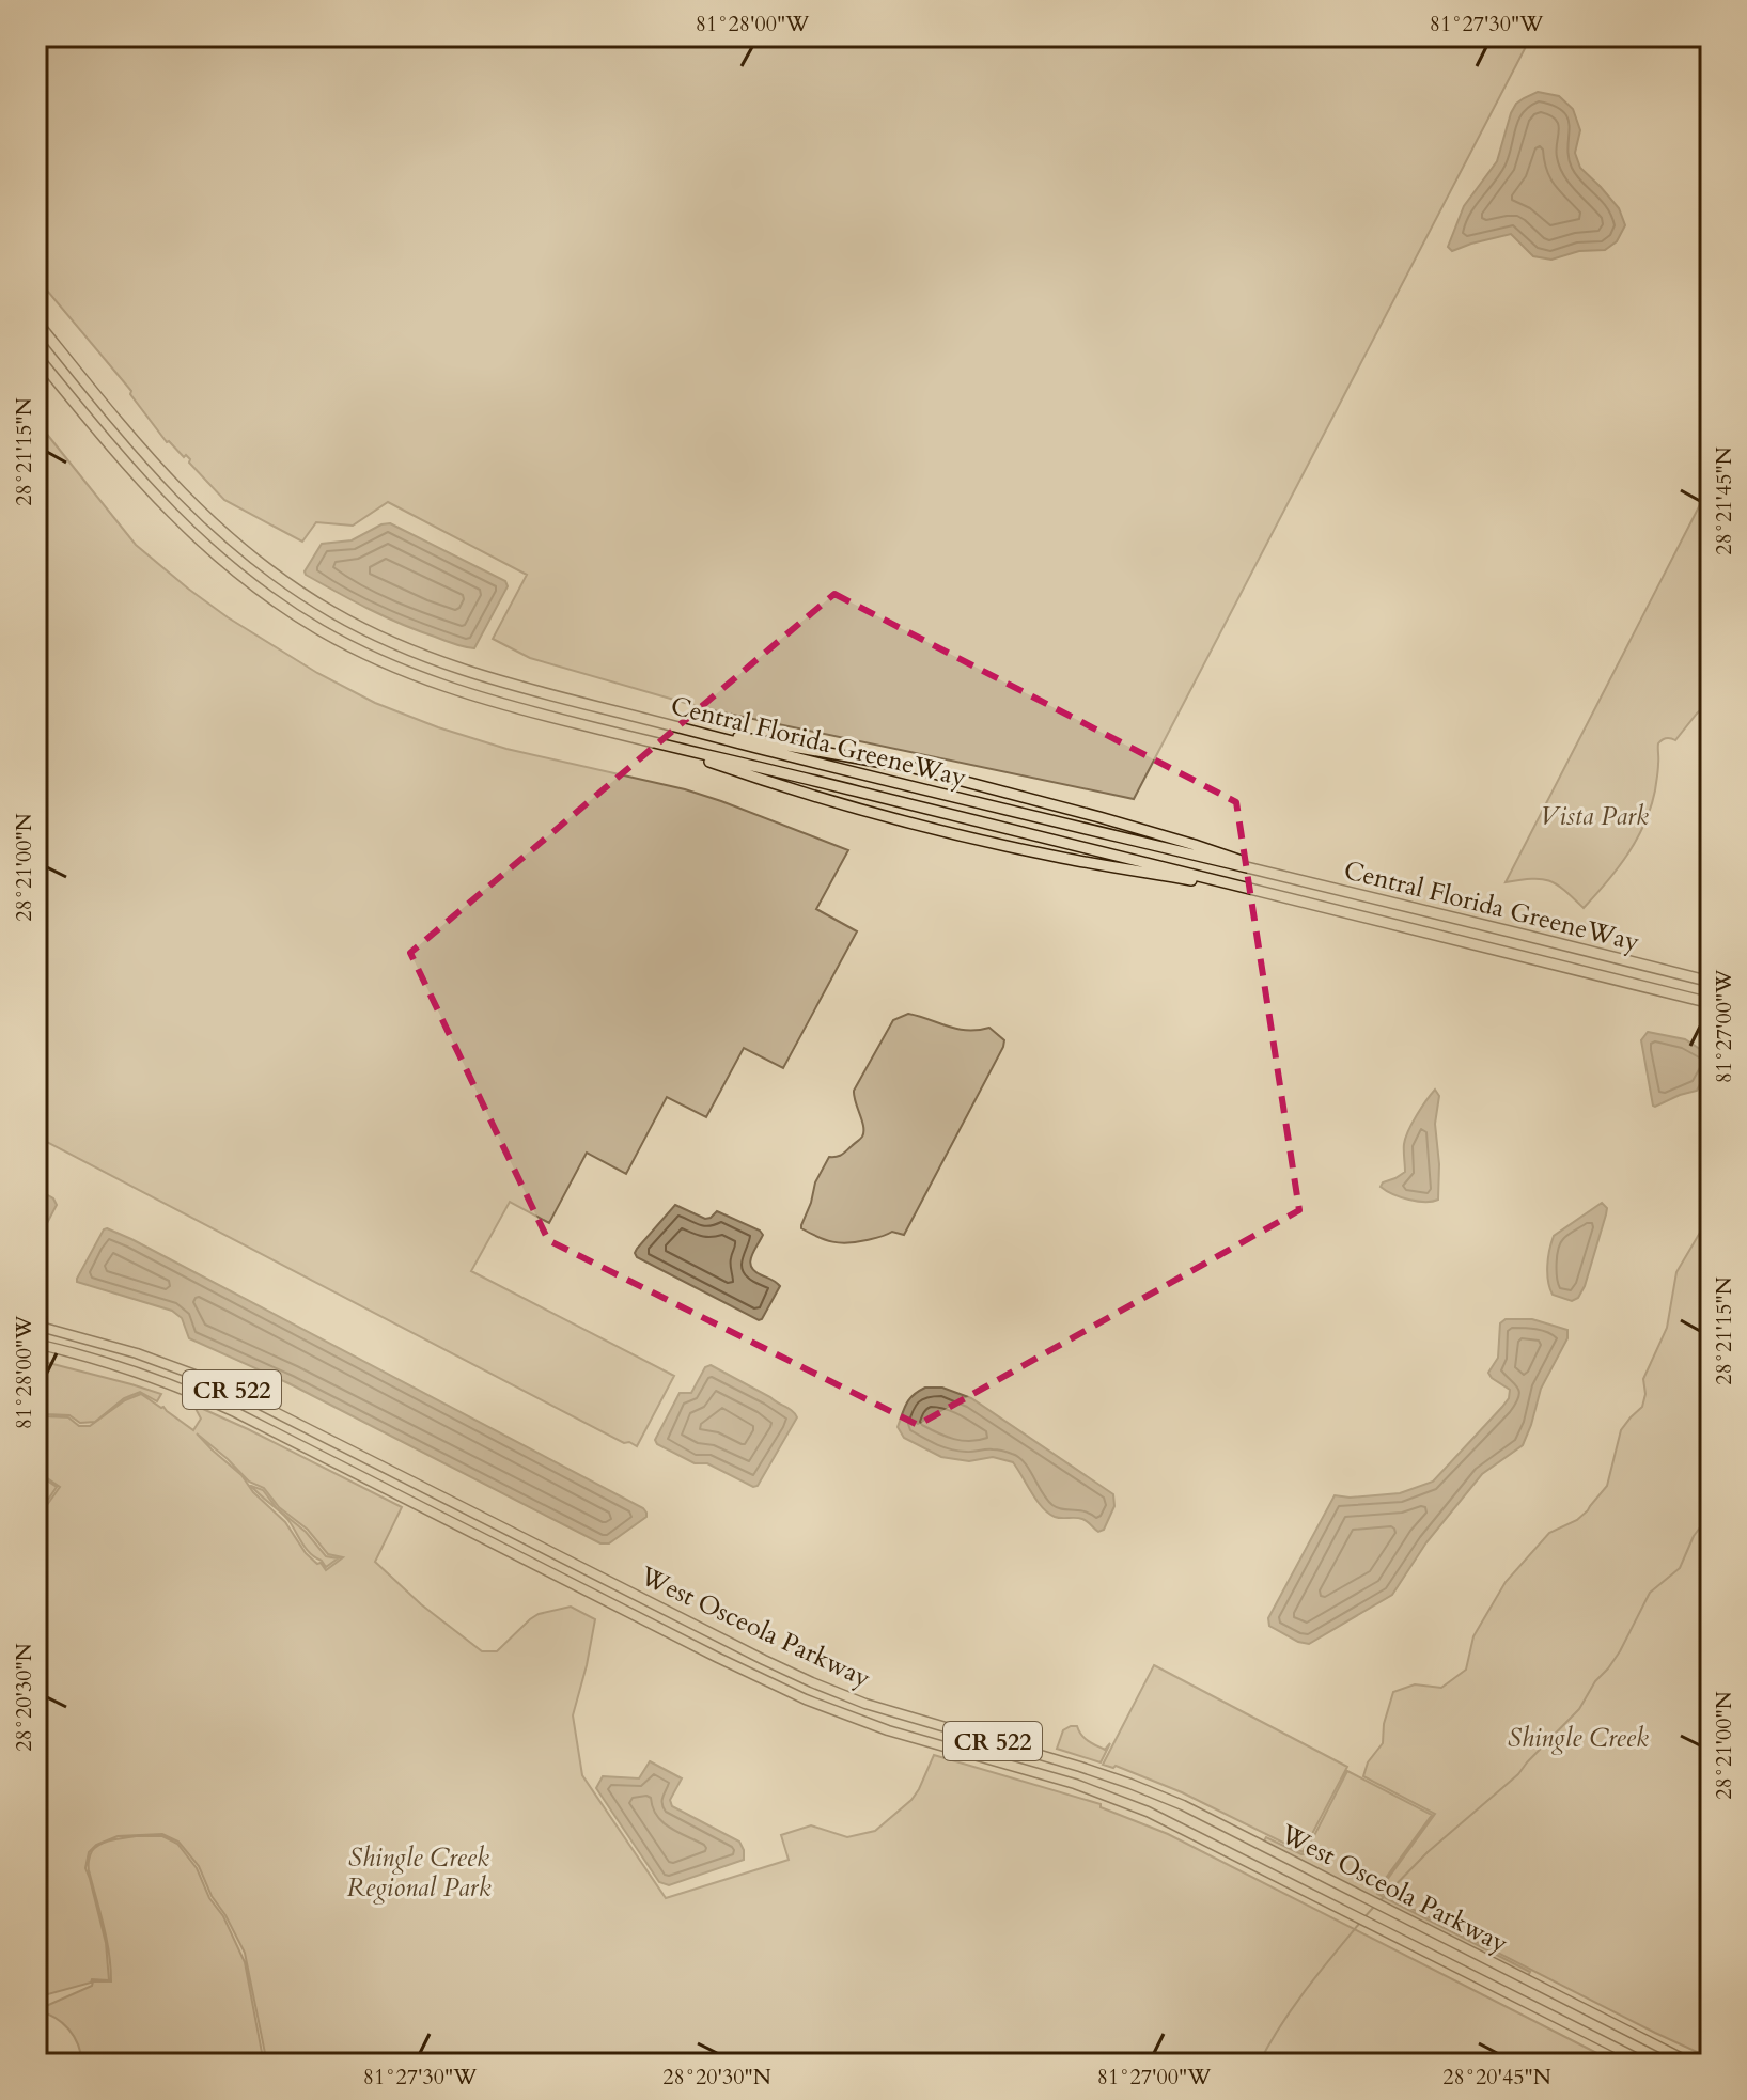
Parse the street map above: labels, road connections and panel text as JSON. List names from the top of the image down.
{
  "streets": {
    "highway": ["Central Florida GreeneWay"],
    "main road": ["CR 522", "West Osceola Parkway"]
  },
  "parks": ["Vista Park", "Shingle Creek", "Shingle Creek Regional Park"],
  "coordinates": [
    "81°28'00\"W",
    "81°27'30\"W",
    "28°21'15\"N",
    "28°21'45\"N",
    "28°21'00\"N",
    "81°27'00\"W",
    "28°20'30\"N",
    "28°20'45\"N"
  ]
}
